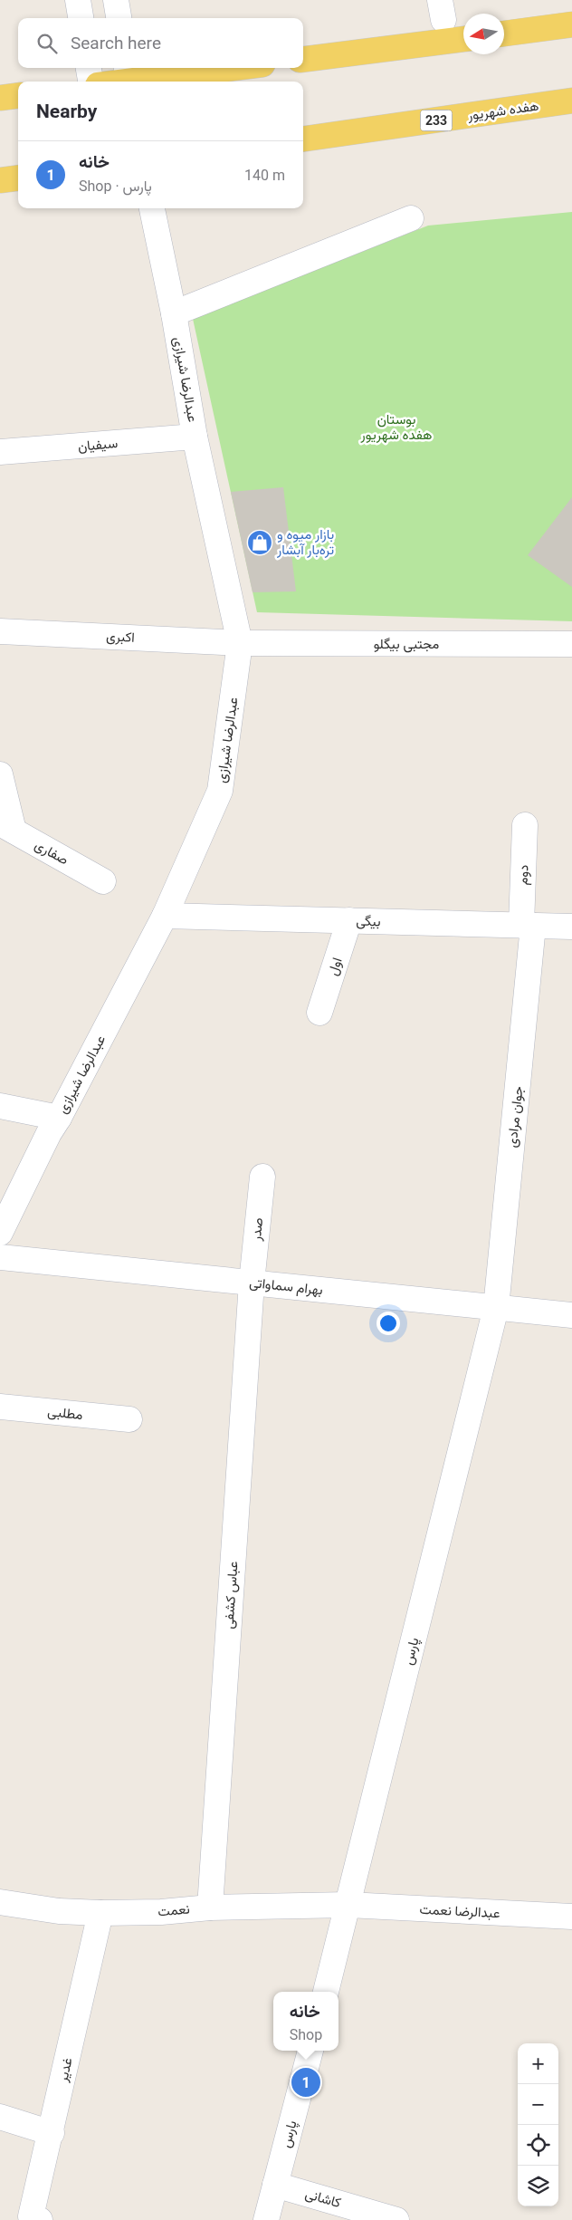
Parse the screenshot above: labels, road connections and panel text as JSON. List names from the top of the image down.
{
  "streets": {
    "main road": ["هفده شهریور", "233"],
    "street": [
      "عبدالرضا شیرازی",
      "سیفیان",
      "اکبری",
      "مجتبی بیگلو",
      "صفاری",
      "دوم",
      "بیگی",
      "اول",
      "جوان مرادی",
      "صدر",
      "بهرام سماواتی",
      "مطلبی",
      "عباس کشفی",
      "پارس",
      "نعمت",
      "عبدالرضا نعمت",
      "غدیر",
      "کاشانی"
    ]
  },
  "crossings": [
    ["عبدالرضا شیرازی", "سیفیان"],
    ["عبدالرضا شیرازی", "اکبری"],
    ["عبدالرضا شیرازی", "مجتبی بیگلو"],
    ["عبدالرضا شیرازی", "بیگی"],
    ["اکبری", "مجتبی بیگلو"],
    ["دوم", "بیگی"],
    ["دوم", "جوان مرادی"],
    ["بیگی", "اول"],
    ["بیگی", "جوان مرادی"],
    ["جوان مرادی", "بهرام سماواتی"],
    ["جوان مرادی", "پارس"],
    ["صدر", "بهرام سماواتی"],
    ["صدر", "عباس کشفی"],
    ["بهرام سماواتی", "عباس کشفی"],
    ["بهرام سماواتی", "پارس"],
    ["عباس کشفی", "نعمت"],
    ["پارس", "نعمت"],
    ["پارس", "عبدالرضا نعمت"],
    ["پارس", "کاشانی"],
    ["نعمت", "عبدالرضا نعمت"],
    ["نعمت", "غدیر"]
  ],
  "parks": ["بوستان هفده شهریور"],
  "places": {
    "shop": ["بازار میوه و تره‌بار آبشار"]
  },
  "north": "left",
  "page": {
    "search": "Search here",
    "heading": "Nearby",
    "list": [
      {
        "mark": "1",
        "name": "خانه",
        "note": "Shop · پارس",
        "value": "140 m"
      }
    ],
    "popup": ["خانه", "Shop"],
    "map_buttons": ["+", "−"],
    "pins": "1"
  }
}
